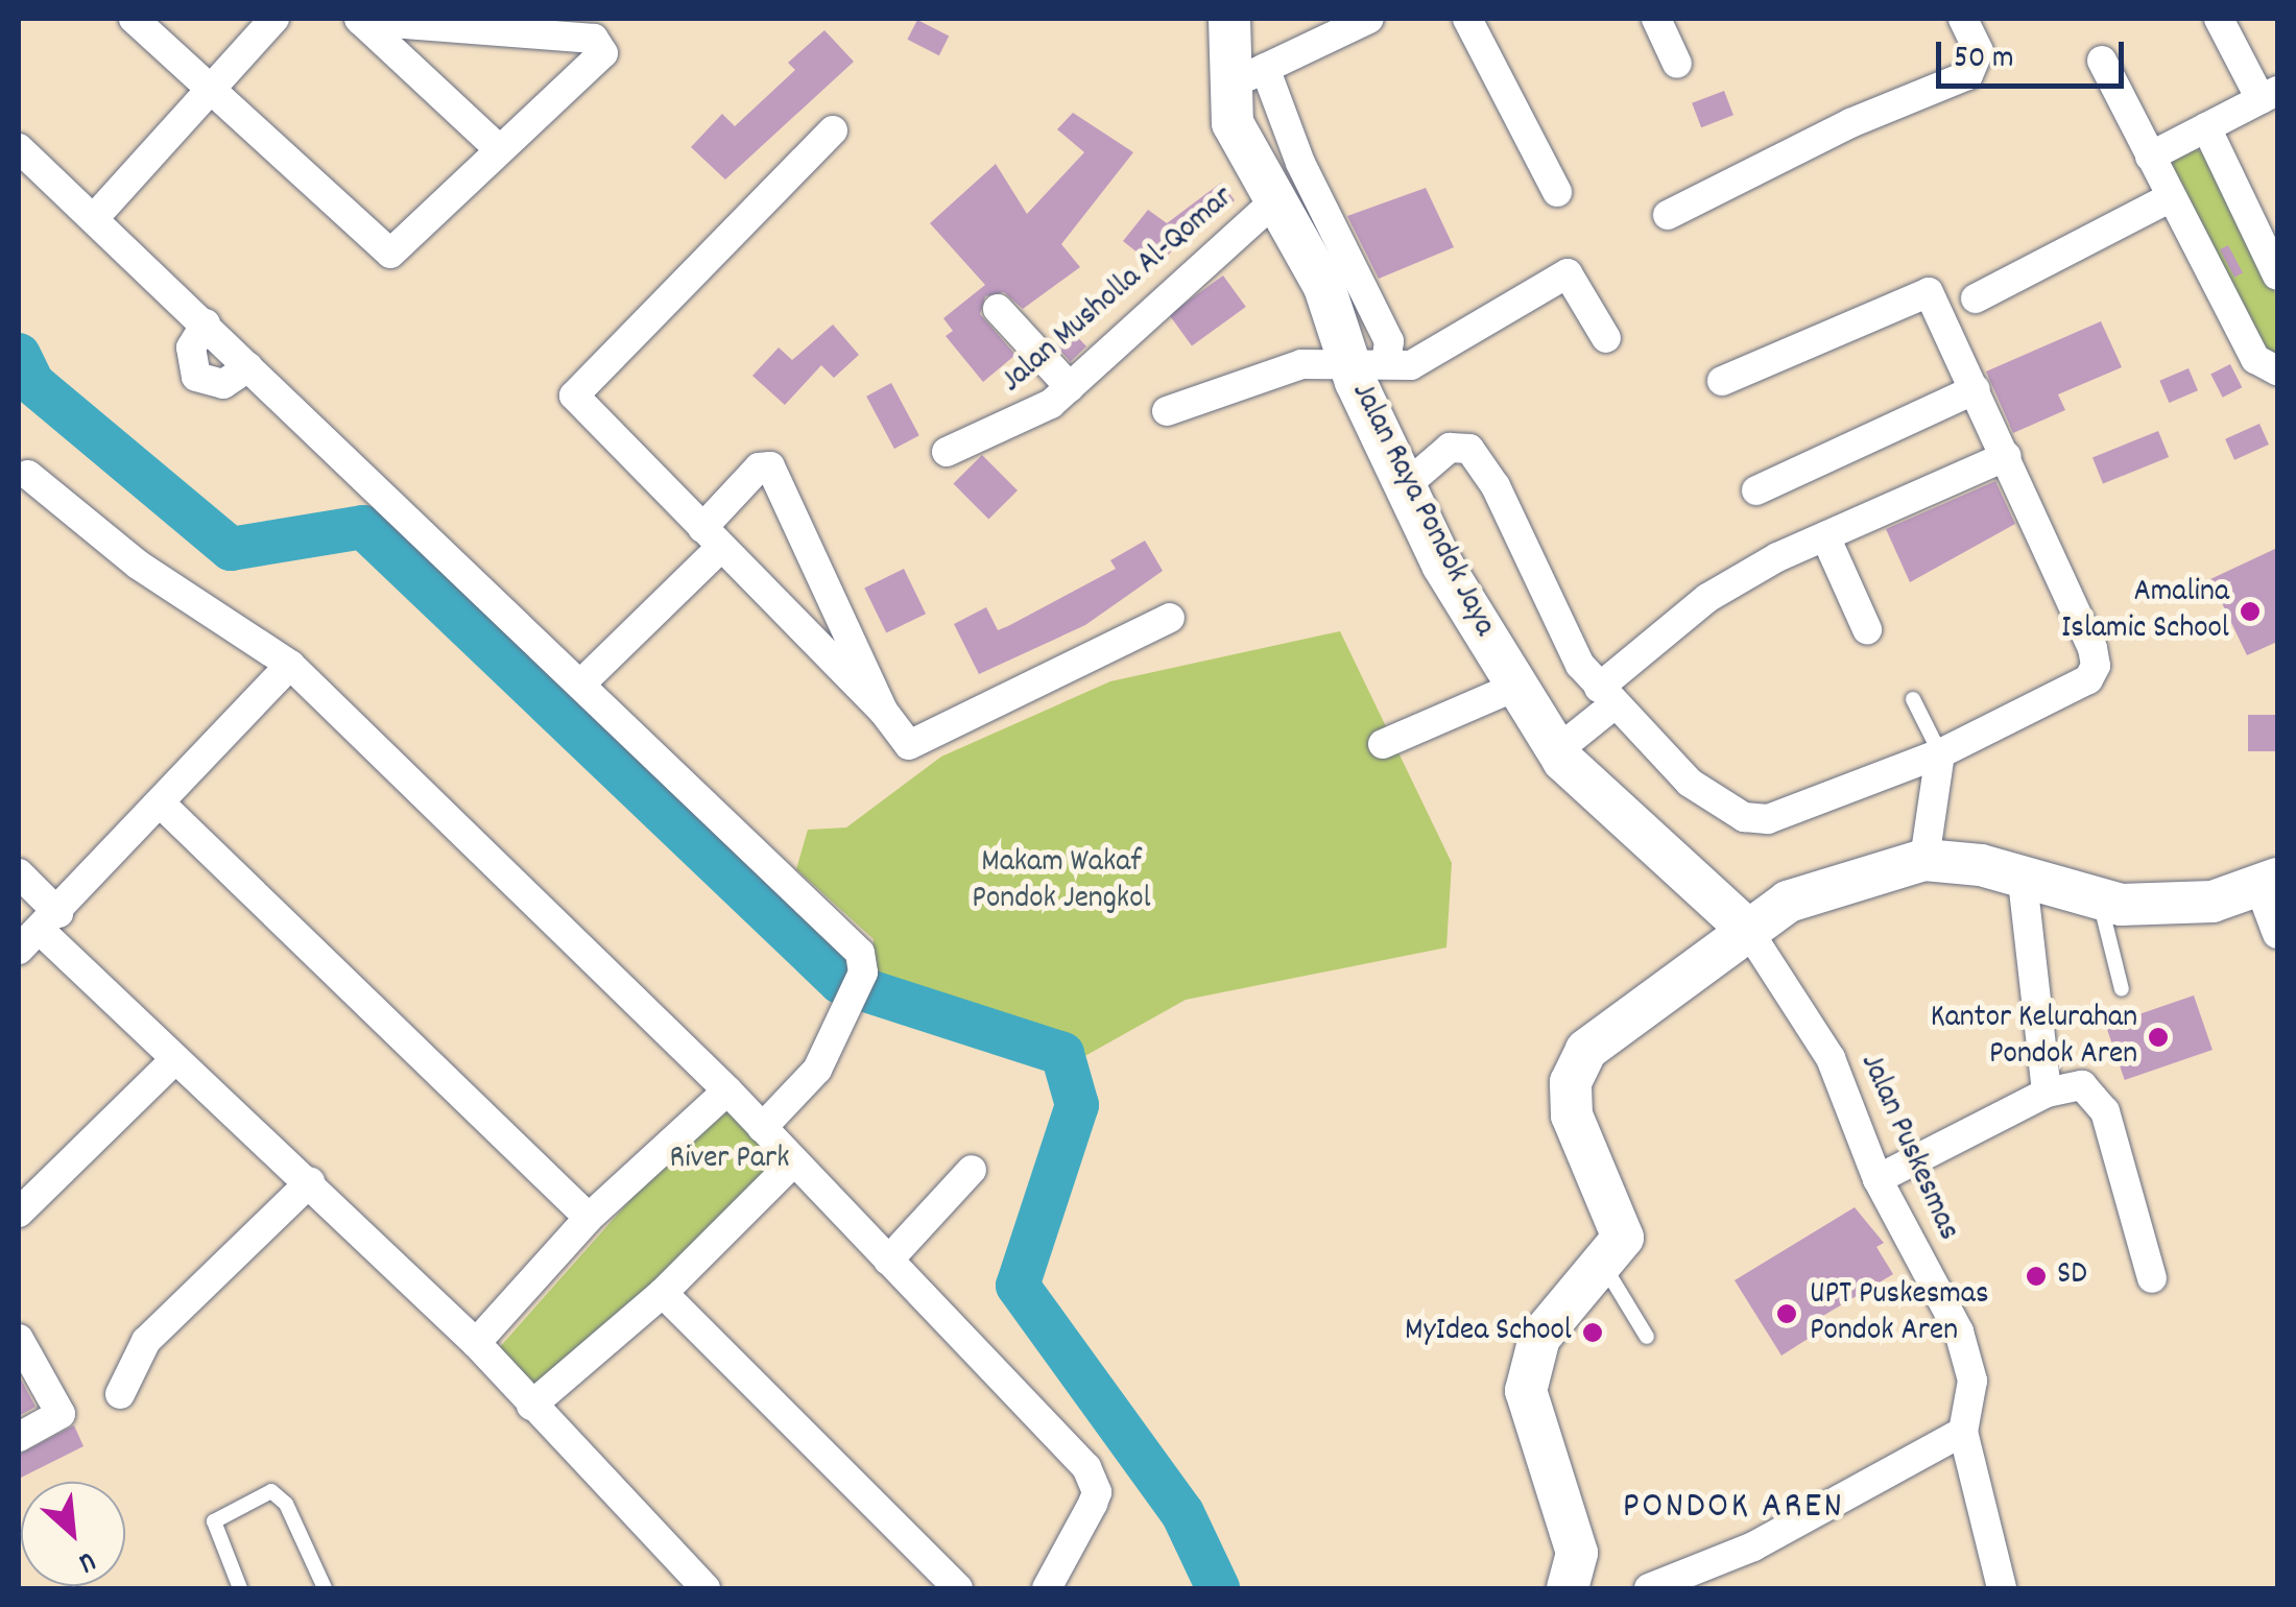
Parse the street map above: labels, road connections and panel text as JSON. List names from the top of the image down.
{
  "streets": {
    "main road": ["Jalan Raya Pondok Jaya"],
    "street": ["Jalan Musholla Al-Qomar", "Jalan Puskesmas"]
  },
  "crossings": [
    ["Jalan Musholla Al-Qomar", "Jalan Raya Pondok Jaya"],
    ["Jalan Raya Pondok Jaya", "Jalan Puskesmas"]
  ],
  "districts": ["PONDOK AREN"],
  "parks": ["Makam Wakaf Pondok Jengkol", "River Park"],
  "places": [
    "Amalina Islamic School",
    "Kantor Kelurahan Pondok Aren",
    "SD",
    "UPT Puskesmas Pondok Aren",
    "MyIdea School"
  ],
  "scale_bar": "50 m",
  "north": "bottom right"
}
